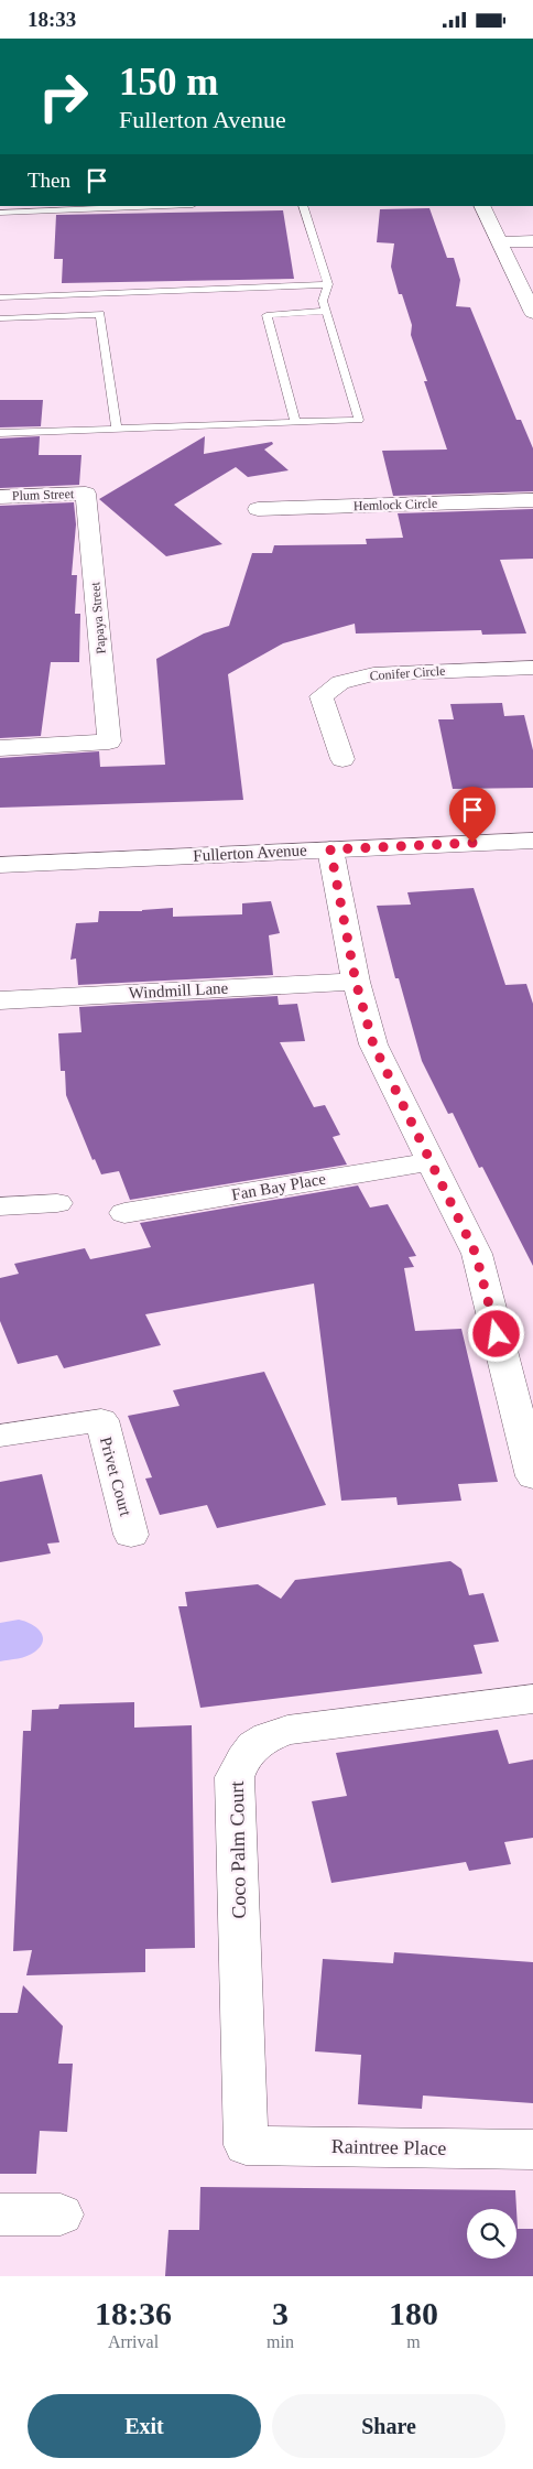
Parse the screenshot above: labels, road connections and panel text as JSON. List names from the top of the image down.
{
  "streets": {
    "street": [
      "Plum Street",
      "Hemlock Circle",
      "Papaya Street",
      "Conifer Circle",
      "Fullerton Avenue",
      "Windmill Lane",
      "Fan Bay Place",
      "Privet Court",
      "Coco Palm Court",
      "Raintree Place"
    ]
  },
  "crossings": [
    ["Plum Street", "Papaya Street"],
    ["Coco Palm Court", "Raintree Place"]
  ],
  "page": {
    "status": "18:33",
    "turn": ["150 m", "Fullerton Avenue"],
    "then": "Then",
    "eta": [
      "18:36",
      "Arrival",
      "3",
      "min",
      "180",
      "m"
    ],
    "buttons": ["Exit", "Share"]
  }
}
